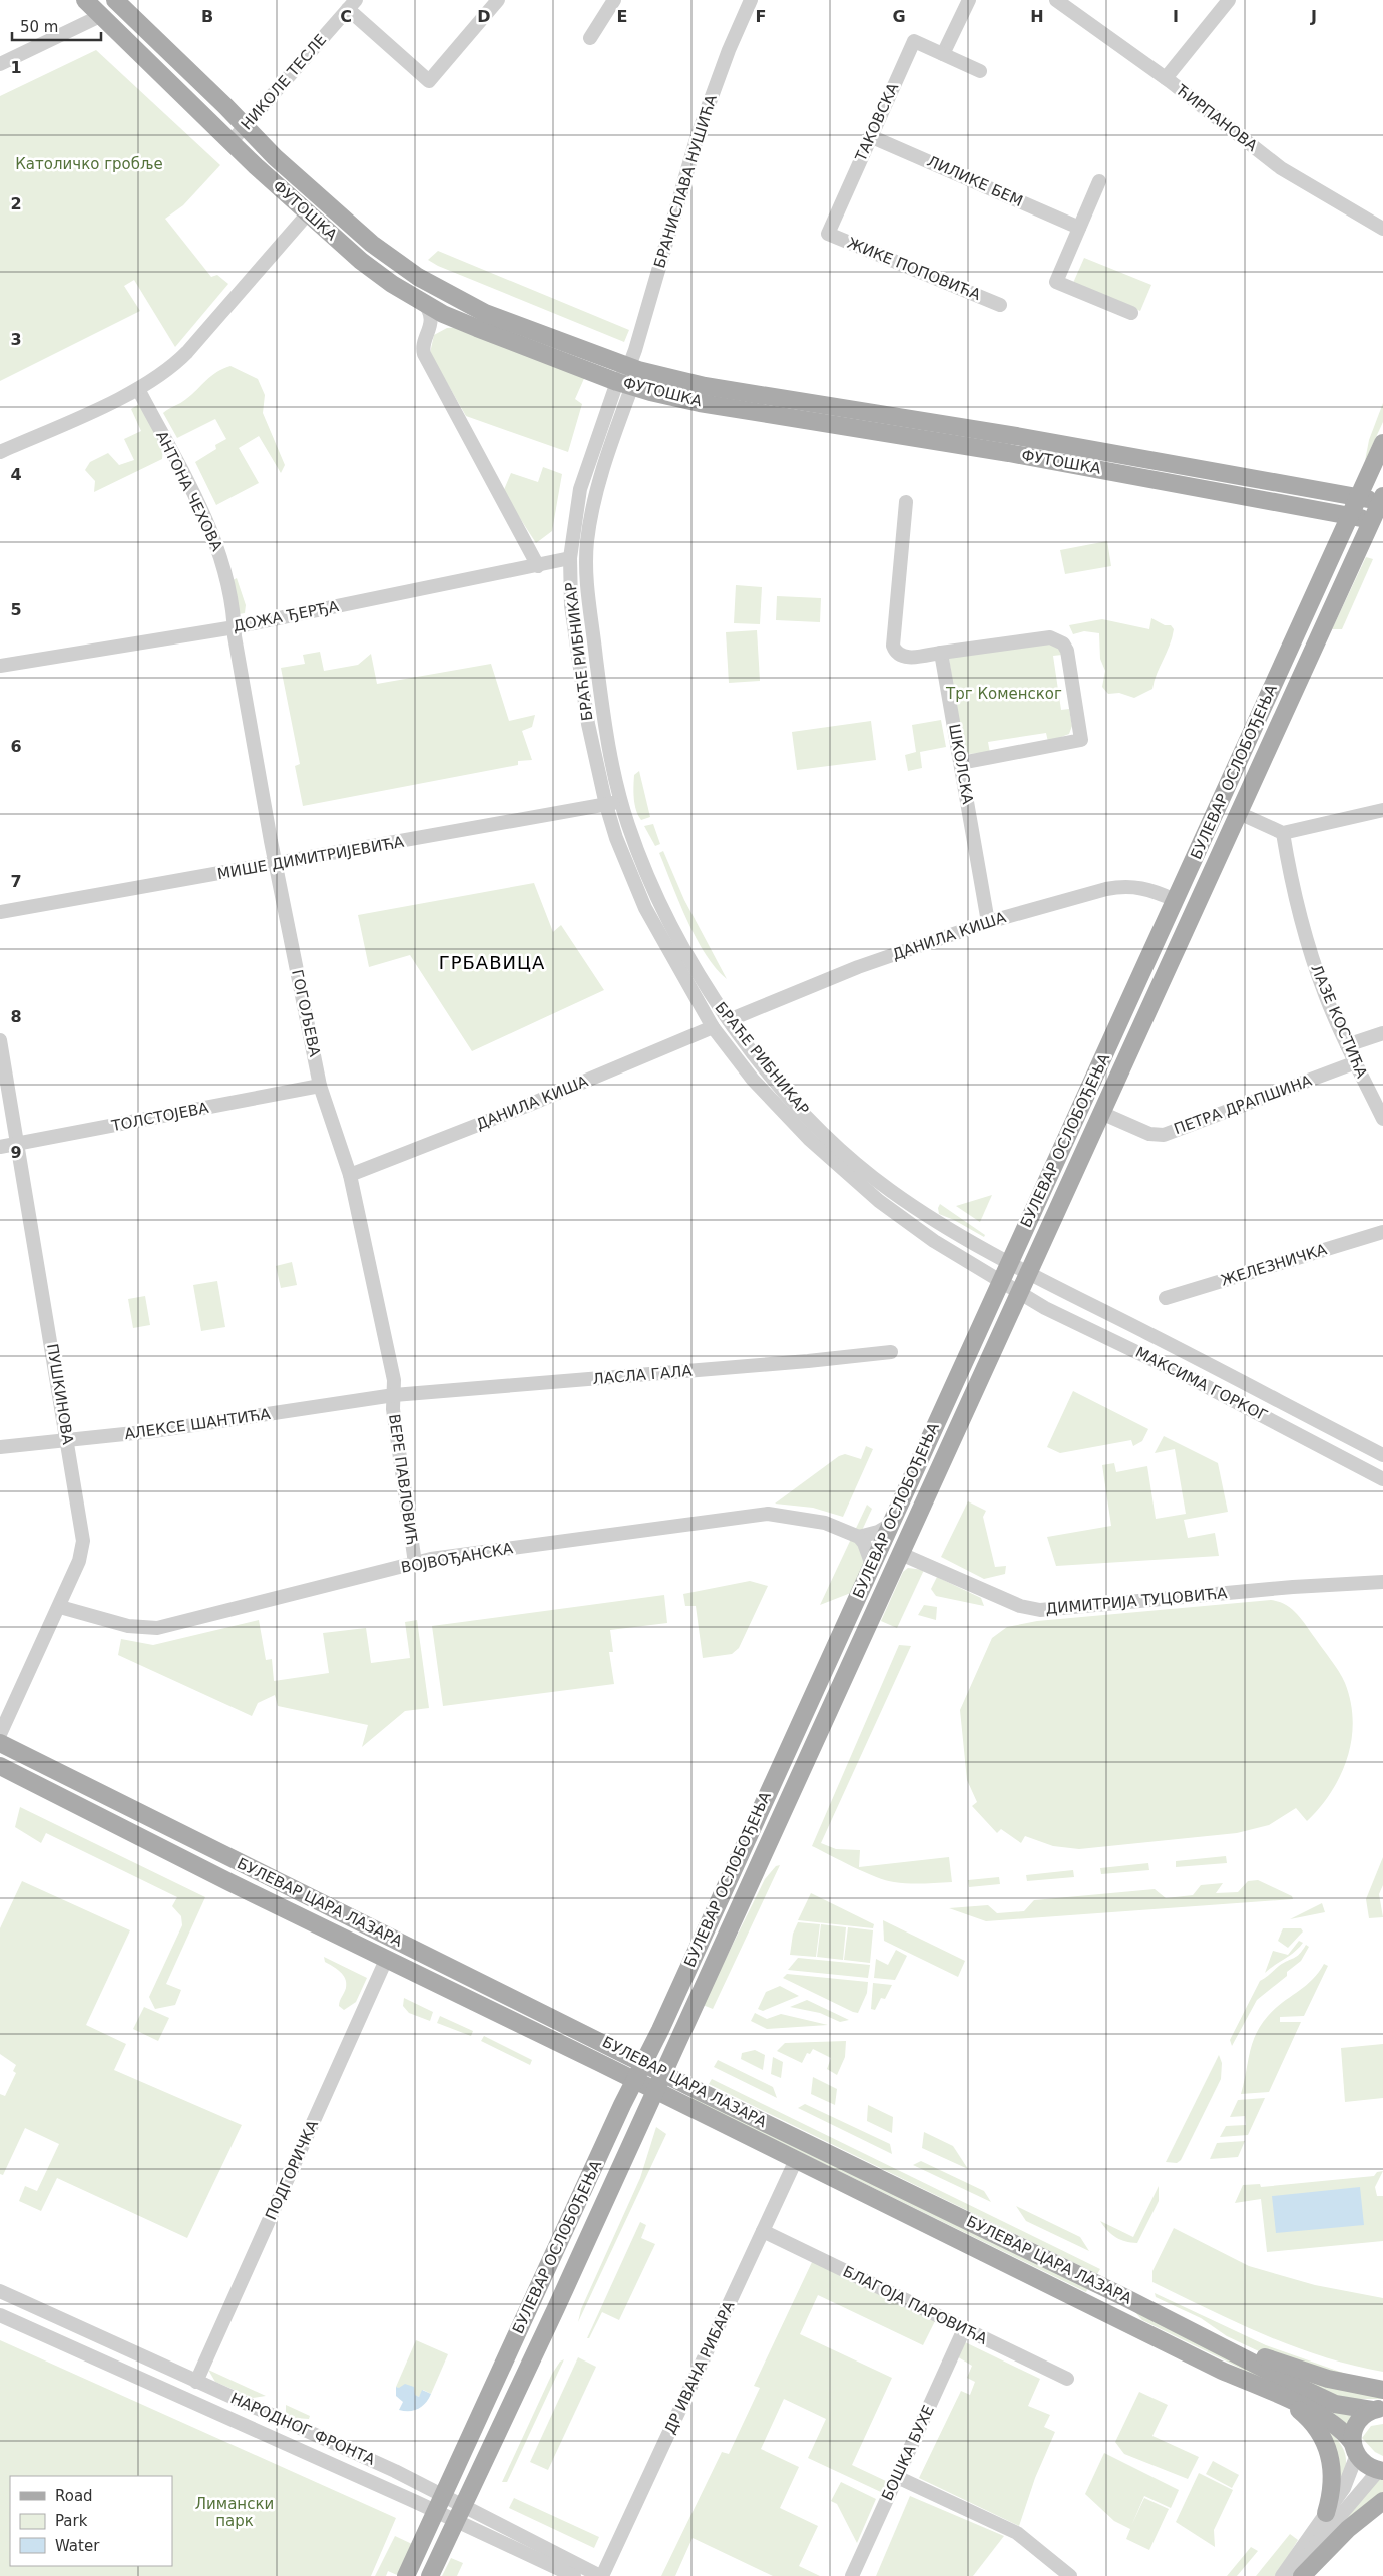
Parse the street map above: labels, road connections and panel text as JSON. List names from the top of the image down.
{
  "streets": {
    "main road": ["ФУТОШКА", "БУЛЕВАР ОСЛОБОЂЕЊА", "БУЛЕВАР ЦАРА ЛАЗАРА"],
    "street": [
      "НИКОЛЕ ТЕСЛЕ",
      "ЋИРПАНОВА",
      "ТАКОВСКА",
      "БРАНИСЛАВА НУШИЋА",
      "ЛИЛИКЕ БЕМ",
      "ЖИКЕ ПОПОВИЋА",
      "АНТОНА ЧЕХОВА",
      "ДОЖА ЂЕРЂА",
      "БРАЋЕ РИБНИКАР",
      "ШКОЛСКА",
      "МИШЕ ДИМИТРИЈЕВИЋА",
      "ДАНИЛА КИША",
      "ГОГОЉЕВА",
      "ЛАЗЕ КОСТИЋА",
      "ПЕТРА ДРАПШИНА",
      "ТОЛСТОЈЕВА",
      "ЖЕЛЕЗНИЧКА",
      "ЛАСЛА ГАЛА",
      "МАКСИМА ГОРКОГ",
      "ПУШКИНОВА",
      "АЛЕКСЕ ШАНТИЋА",
      "ВЕРЕ ПАВЛОВИЋ",
      "ВОЈВОЂАНСКА",
      "ДИМИТРИЈА ТУЦОВИЋА",
      "ПОДГОРИЧКА",
      "БЛАГОЈА ПАРОВИЋА",
      "ДР ИВАНА РИБАРА",
      "НАРОДНОГ ФРОНТА",
      "БОШКА БУХЕ"
    ]
  },
  "crossings": [
    ["НИКОЛЕ ТЕСЛЕ", "ФУТОШКА"],
    ["ТАКОВСКА", "ЛИЛИКЕ БЕМ"],
    ["ТАКОВСКА", "ЖИКЕ ПОПОВИЋА"],
    ["БРАНИСЛАВА НУШИЋА", "ФУТОШКА"],
    ["БРАНИСЛАВА НУШИЋА", "БРАЋЕ РИБНИКАР"],
    ["ФУТОШКА", "БРАЋЕ РИБНИКАР"],
    ["ФУТОШКА", "БУЛЕВАР ОСЛОБОЂЕЊА"],
    ["АНТОНА ЧЕХОВА", "ДОЖА ЂЕРЂА"],
    ["АНТОНА ЧЕХОВА", "ГОГОЉЕВА"],
    ["ДОЖА ЂЕРЂА", "БРАЋЕ РИБНИКАР"],
    ["ДОЖА ЂЕРЂА", "ГОГОЉЕВА"],
    ["БРАЋЕ РИБНИКАР", "БУЛЕВАР ОСЛОБОЂЕЊА"],
    ["БРАЋЕ РИБНИКАР", "МИШЕ ДИМИТРИЈЕВИЋА"],
    ["БРАЋЕ РИБНИКАР", "ДАНИЛА КИША"],
    ["БРАЋЕ РИБНИКАР", "МАКСИМА ГОРКОГ"],
    ["ШКОЛСКА", "ДАНИЛА КИША"],
    ["БУЛЕВАР ОСЛОБОЂЕЊА", "ДАНИЛА КИША"],
    ["БУЛЕВАР ОСЛОБОЂЕЊА", "ПЕТРА ДРАПШИНА"],
    ["БУЛЕВАР ОСЛОБОЂЕЊА", "МАКСИМА ГОРКОГ"],
    ["БУЛЕВАР ОСЛОБОЂЕЊА", "ДИМИТРИЈА ТУЦОВИЋА"],
    ["БУЛЕВАР ОСЛОБОЂЕЊА", "БУЛЕВАР ЦАРА ЛАЗАРА"],
    ["БУЛЕВАР ОСЛОБОЂЕЊА", "НАРОДНОГ ФРОНТА"],
    ["МИШЕ ДИМИТРИЈЕВИЋА", "ГОГОЉЕВА"],
    ["ДАНИЛА КИША", "ГОГОЉЕВА"],
    ["ГОГОЉЕВА", "ТОЛСТОЈЕВА"],
    ["ГОГОЉЕВА", "ЛАСЛА ГАЛА"],
    ["ГОГОЉЕВА", "АЛЕКСЕ ШАНТИЋА"],
    ["ГОГОЉЕВА", "ВЕРЕ ПАВЛОВИЋ"],
    ["ЛАЗЕ КОСТИЋА", "ПЕТРА ДРАПШИНА"],
    ["ТОЛСТОЈЕВА", "ПУШКИНОВА"],
    ["ЛАСЛА ГАЛА", "АЛЕКСЕ ШАНТИЋА"],
    ["ЛАСЛА ГАЛА", "ВЕРЕ ПАВЛОВИЋ"],
    ["ПУШКИНОВА", "АЛЕКСЕ ШАНТИЋА"],
    ["ПУШКИНОВА", "ВОЈВОЂАНСКА"],
    ["АЛЕКСЕ ШАНТИЋА", "ВЕРЕ ПАВЛОВИЋ"],
    ["ВЕРЕ ПАВЛОВИЋ", "ВОЈВОЂАНСКА"],
    ["БУЛЕВАР ЦАРА ЛАЗАРА", "ПОДГОРИЧКА"],
    ["БУЛЕВАР ЦАРА ЛАЗАРА", "ДР ИВАНА РИБАРА"],
    ["ПОДГОРИЧКА", "НАРОДНОГ ФРОНТА"],
    ["БЛАГОЈА ПАРОВИЋА", "ДР ИВАНА РИБАРА"],
    ["БЛАГОЈА ПАРОВИЋА", "БОШКА БУХЕ"],
    ["ДР ИВАНА РИБАРА", "НАРОДНОГ ФРОНТА"]
  ],
  "districts": ["ГРБАВИЦА"],
  "parks": ["Католичко гробље", "Трг Коменског", "Лимански парк"],
  "legend": ["Road", "Park", "Water"],
  "scale_bar": "50 m",
  "grid": {
    "columns": [
      "B",
      "C",
      "D",
      "E",
      "F",
      "G",
      "H",
      "I",
      "J"
    ],
    "rows": [
      "1",
      "2",
      "3",
      "4",
      "5",
      "6",
      "7",
      "8",
      "9"
    ]
  }
}
